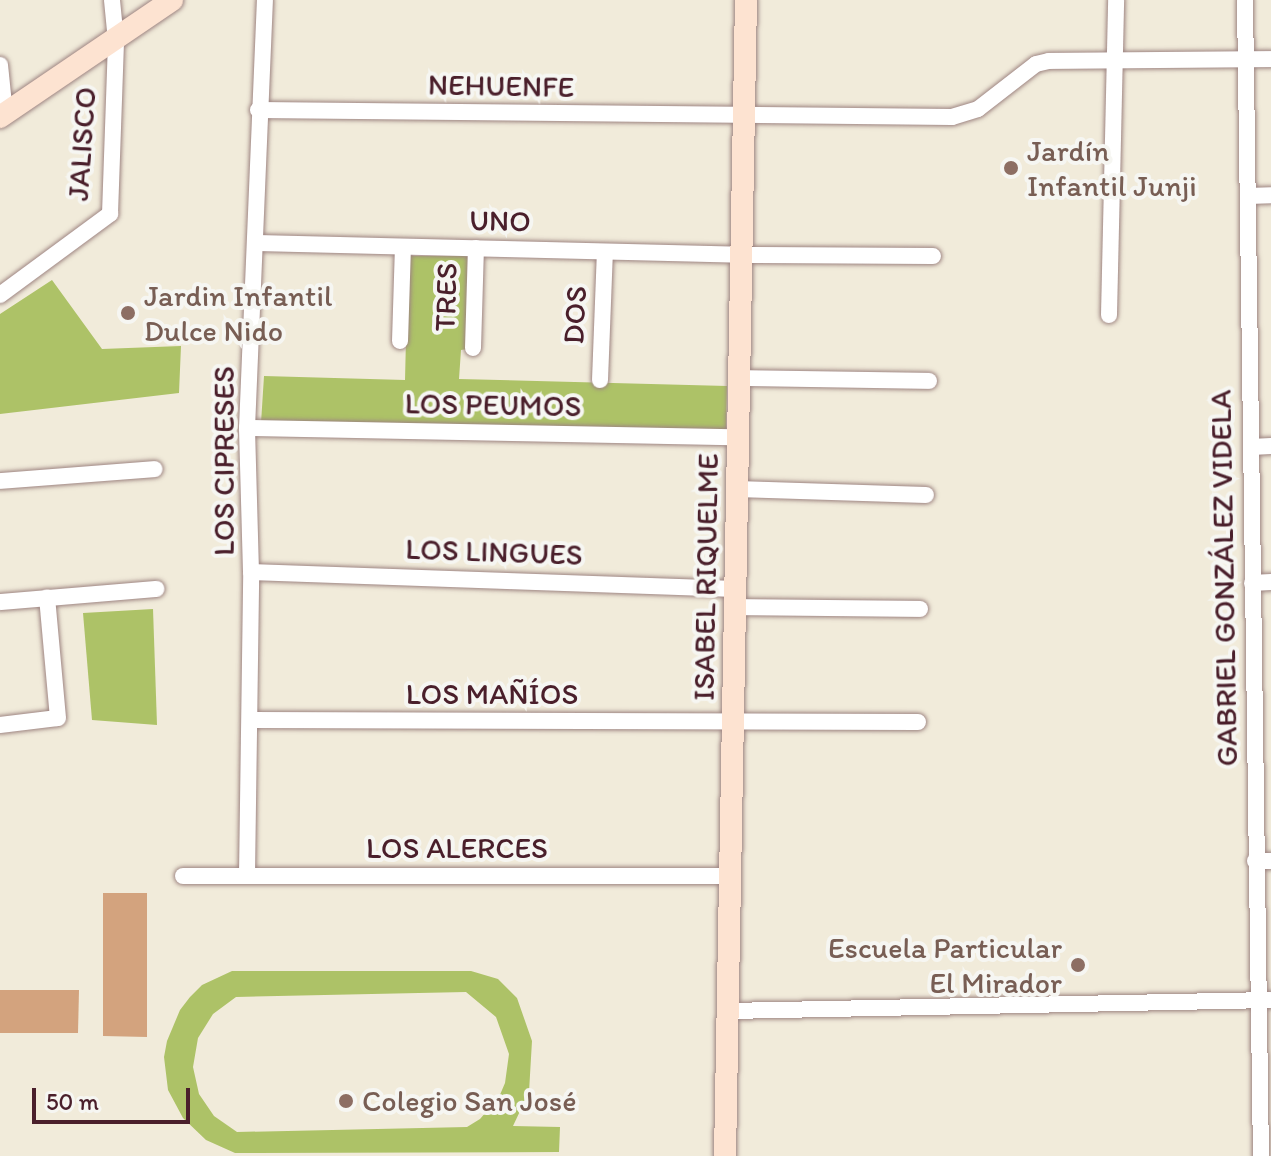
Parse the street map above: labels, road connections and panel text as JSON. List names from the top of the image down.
{
  "streets": {
    "street": [
      "NEHUENFE",
      "JALISCO",
      "UNO",
      "TRES",
      "DOS",
      "LOS PEUMOS",
      "LOS CIPRESES",
      "LOS LINGUES",
      "ISABEL RIQUELME",
      "GABRIEL GONZÁLEZ VIDELA",
      "LOS MAÑÍOS",
      "LOS ALERCES"
    ]
  },
  "crossings": [
    ["NEHUENFE", "LOS CIPRESES"],
    ["NEHUENFE", "ISABEL RIQUELME"],
    ["NEHUENFE", "GABRIEL GONZÁLEZ VIDELA"],
    ["UNO", "TRES"],
    ["UNO", "DOS"],
    ["UNO", "LOS CIPRESES"],
    ["UNO", "ISABEL RIQUELME"],
    ["LOS PEUMOS", "LOS CIPRESES"],
    ["LOS PEUMOS", "ISABEL RIQUELME"],
    ["LOS CIPRESES", "LOS LINGUES"],
    ["LOS CIPRESES", "LOS MAÑÍOS"],
    ["LOS CIPRESES", "LOS ALERCES"],
    ["LOS LINGUES", "ISABEL RIQUELME"],
    ["ISABEL RIQUELME", "LOS MAÑÍOS"],
    ["ISABEL RIQUELME", "LOS ALERCES"]
  ],
  "places": [
    "Jardín Infantil Junji",
    "Jardin Infantil Dulce Nido",
    "Escuela Particular El Mirador",
    "Colegio San José"
  ],
  "scale_bar": "50 m"
}
